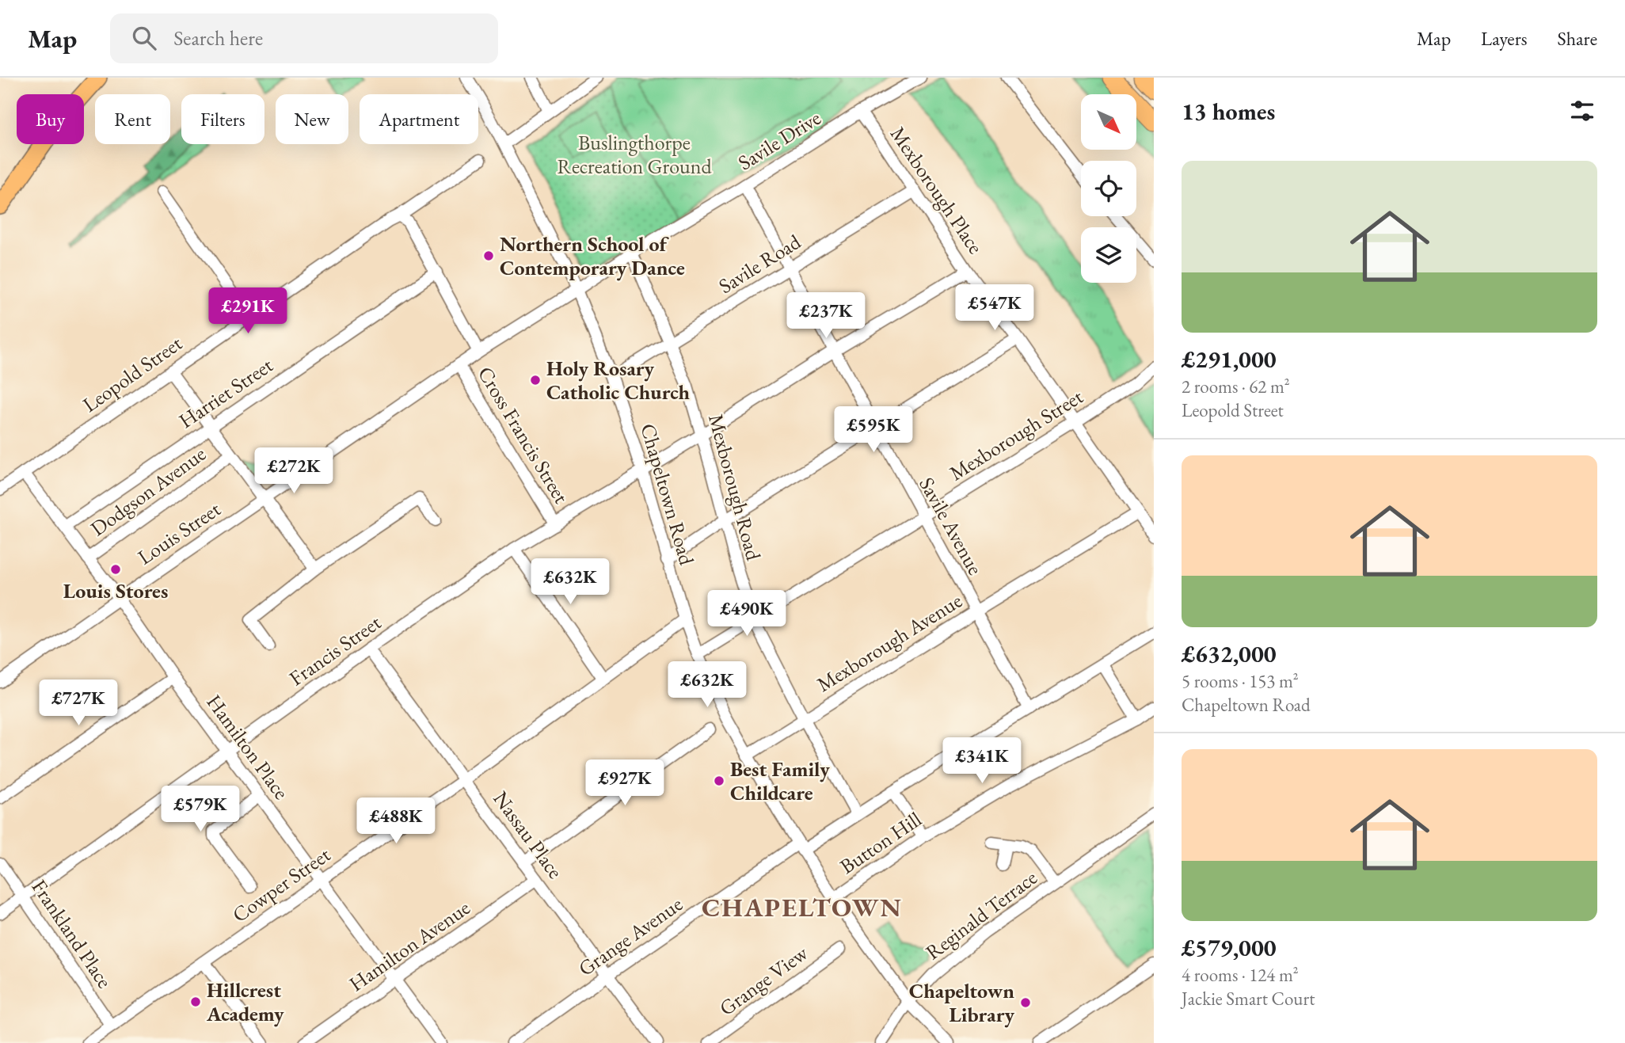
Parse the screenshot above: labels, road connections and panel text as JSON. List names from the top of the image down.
{
  "streets": {
    "street": [
      "Savile Drive",
      "Mexborough Place",
      "Savile Road",
      "Leopold Street",
      "Harriet Street",
      "Cross Francis Street",
      "Mexborough Street",
      "Mexborough Road",
      "Dodgson Avenue",
      "Chapeltown Road",
      "Savile Avenue",
      "Louis Street",
      "Mexborough Avenue",
      "Francis Street",
      "Hamilton Place",
      "Nassau Place",
      "Button Hill",
      "Cowper Street",
      "Reginald Terrace",
      "Frankland Place",
      "Grange Avenue",
      "Hamilton Avenue",
      "Grange View"
    ]
  },
  "crossings": [
    ["Savile Drive", "Mexborough Place"],
    ["Savile Drive", "Mexborough Road"],
    ["Savile Drive", "Chapeltown Road"],
    ["Savile Drive", "Savile Avenue"],
    ["Savile Drive", "Louis Street"],
    ["Mexborough Place", "Savile Road"],
    ["Mexborough Place", "Mexborough Street"],
    ["Mexborough Place", "Mexborough Avenue"],
    ["Mexborough Place", "Francis Street"],
    ["Savile Road", "Mexborough Road"],
    ["Savile Road", "Chapeltown Road"],
    ["Savile Road", "Savile Avenue"],
    ["Leopold Street", "Hamilton Place"],
    ["Harriet Street", "Hamilton Place"],
    ["Cross Francis Street", "Louis Street"],
    ["Cross Francis Street", "Francis Street"],
    ["Mexborough Street", "Mexborough Road"],
    ["Mexborough Street", "Chapeltown Road"],
    ["Mexborough Street", "Savile Avenue"],
    ["Mexborough Road", "Mexborough Avenue"],
    ["Mexborough Road", "Francis Street"],
    ["Mexborough Road", "Grange Avenue"],
    ["Dodgson Avenue", "Hamilton Place"],
    ["Chapeltown Road", "Louis Street"],
    ["Chapeltown Road", "Mexborough Avenue"],
    ["Chapeltown Road", "Francis Street"],
    ["Chapeltown Road", "Button Hill"],
    ["Chapeltown Road", "Cowper Street"],
    ["Chapeltown Road", "Reginald Terrace"],
    ["Chapeltown Road", "Grange Avenue"],
    ["Savile Avenue", "Mexborough Avenue"],
    ["Savile Avenue", "Francis Street"],
    ["Savile Avenue", "Grange Avenue"],
    ["Louis Street", "Hamilton Place"],
    ["Francis Street", "Hamilton Place"],
    ["Francis Street", "Nassau Place"],
    ["Francis Street", "Frankland Place"],
    ["Hamilton Place", "Cowper Street"],
    ["Hamilton Place", "Hamilton Avenue"],
    ["Nassau Place", "Cowper Street"],
    ["Nassau Place", "Grange Avenue"],
    ["Nassau Place", "Hamilton Avenue"],
    ["Cowper Street", "Frankland Place"]
  ],
  "districts": ["CHAPELTOWN"],
  "parks": ["Buslingthorpe Recreation Ground"],
  "places": [
    "Northern School of Contemporary Dance",
    "Holy Rosary Catholic Church",
    "Louis Stores",
    "Best Family Childcare",
    "Hillcrest Academy",
    "Chapeltown Library"
  ],
  "north": "bottom right",
  "page": {
    "header": "Map",
    "search": "Search here",
    "nav": ["Map", "Layers", "Share"],
    "heading": "13 homes",
    "chip": [
      "Buy",
      "Rent",
      "Filters",
      "New",
      "Apartment"
    ],
    "list": [
      {
        "name": "£291,000",
        "note": "2 rooms · 62 m² · Leopold Street"
      },
      {
        "name": "£632,000",
        "note": "5 rooms · 153 m² · Chapeltown Road"
      },
      {
        "name": "£579,000",
        "note": "4 rooms · 124 m² · Jackie Smart Court"
      }
    ],
    "price": [
      "£547K",
      "£291K",
      "£237K",
      "£595K",
      "£272K",
      "£632K",
      "£490K",
      "£632K",
      "£727K",
      "£341K",
      "£927K",
      "£579K",
      "£488K"
    ]
  }
}
